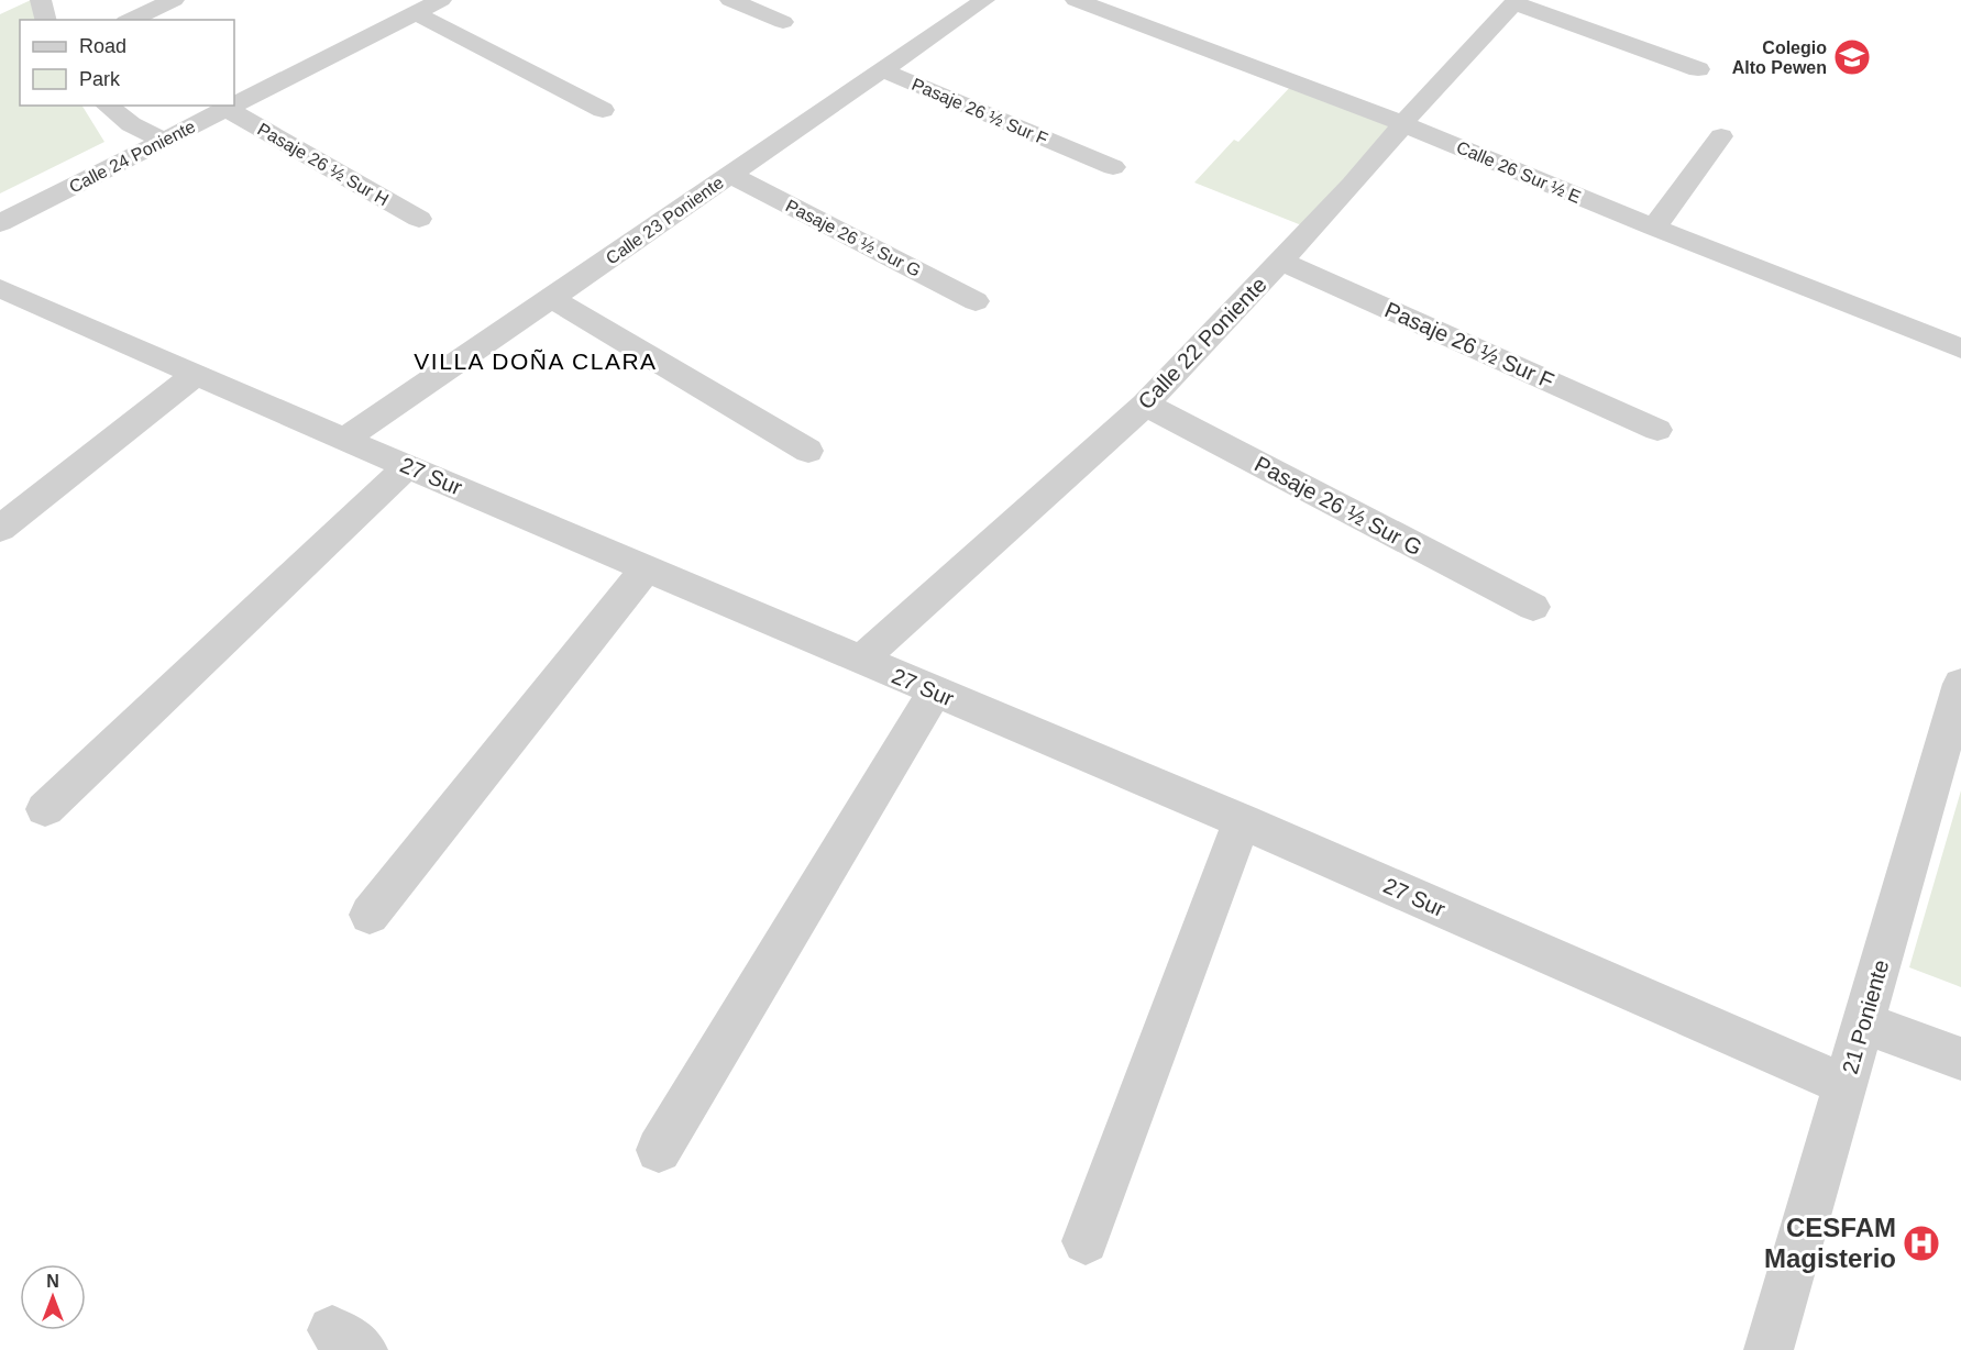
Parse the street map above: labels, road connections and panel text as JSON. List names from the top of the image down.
{
  "streets": {
    "street": [
      "Pasaje 26 ½ Sur F",
      "Calle 24 Poniente",
      "Pasaje 26 ½ Sur H",
      "Calle 26 Sur ½ E",
      "Calle 23 Poniente",
      "Pasaje 26 ½ Sur G",
      "Calle 22 Poniente",
      "27 Sur",
      "21 Poniente"
    ]
  },
  "crossings": [
    ["Pasaje 26 ½ Sur F", "Calle 23 Poniente"],
    ["Pasaje 26 ½ Sur F", "Calle 22 Poniente"],
    ["Calle 24 Poniente", "Pasaje 26 ½ Sur H"],
    ["Calle 26 Sur ½ E", "Calle 22 Poniente"],
    ["Calle 23 Poniente", "Pasaje 26 ½ Sur G"],
    ["Calle 23 Poniente", "27 Sur"],
    ["Pasaje 26 ½ Sur G", "Calle 22 Poniente"],
    ["Calle 22 Poniente", "27 Sur"],
    ["27 Sur", "21 Poniente"]
  ],
  "districts": ["VILLA DOÑA CLARA"],
  "places": {
    "school or university": ["Colegio Alto Pewen"],
    "hospital": ["CESFAM Magisterio"]
  },
  "legend": ["Road", "Park"],
  "north": "top"
}
